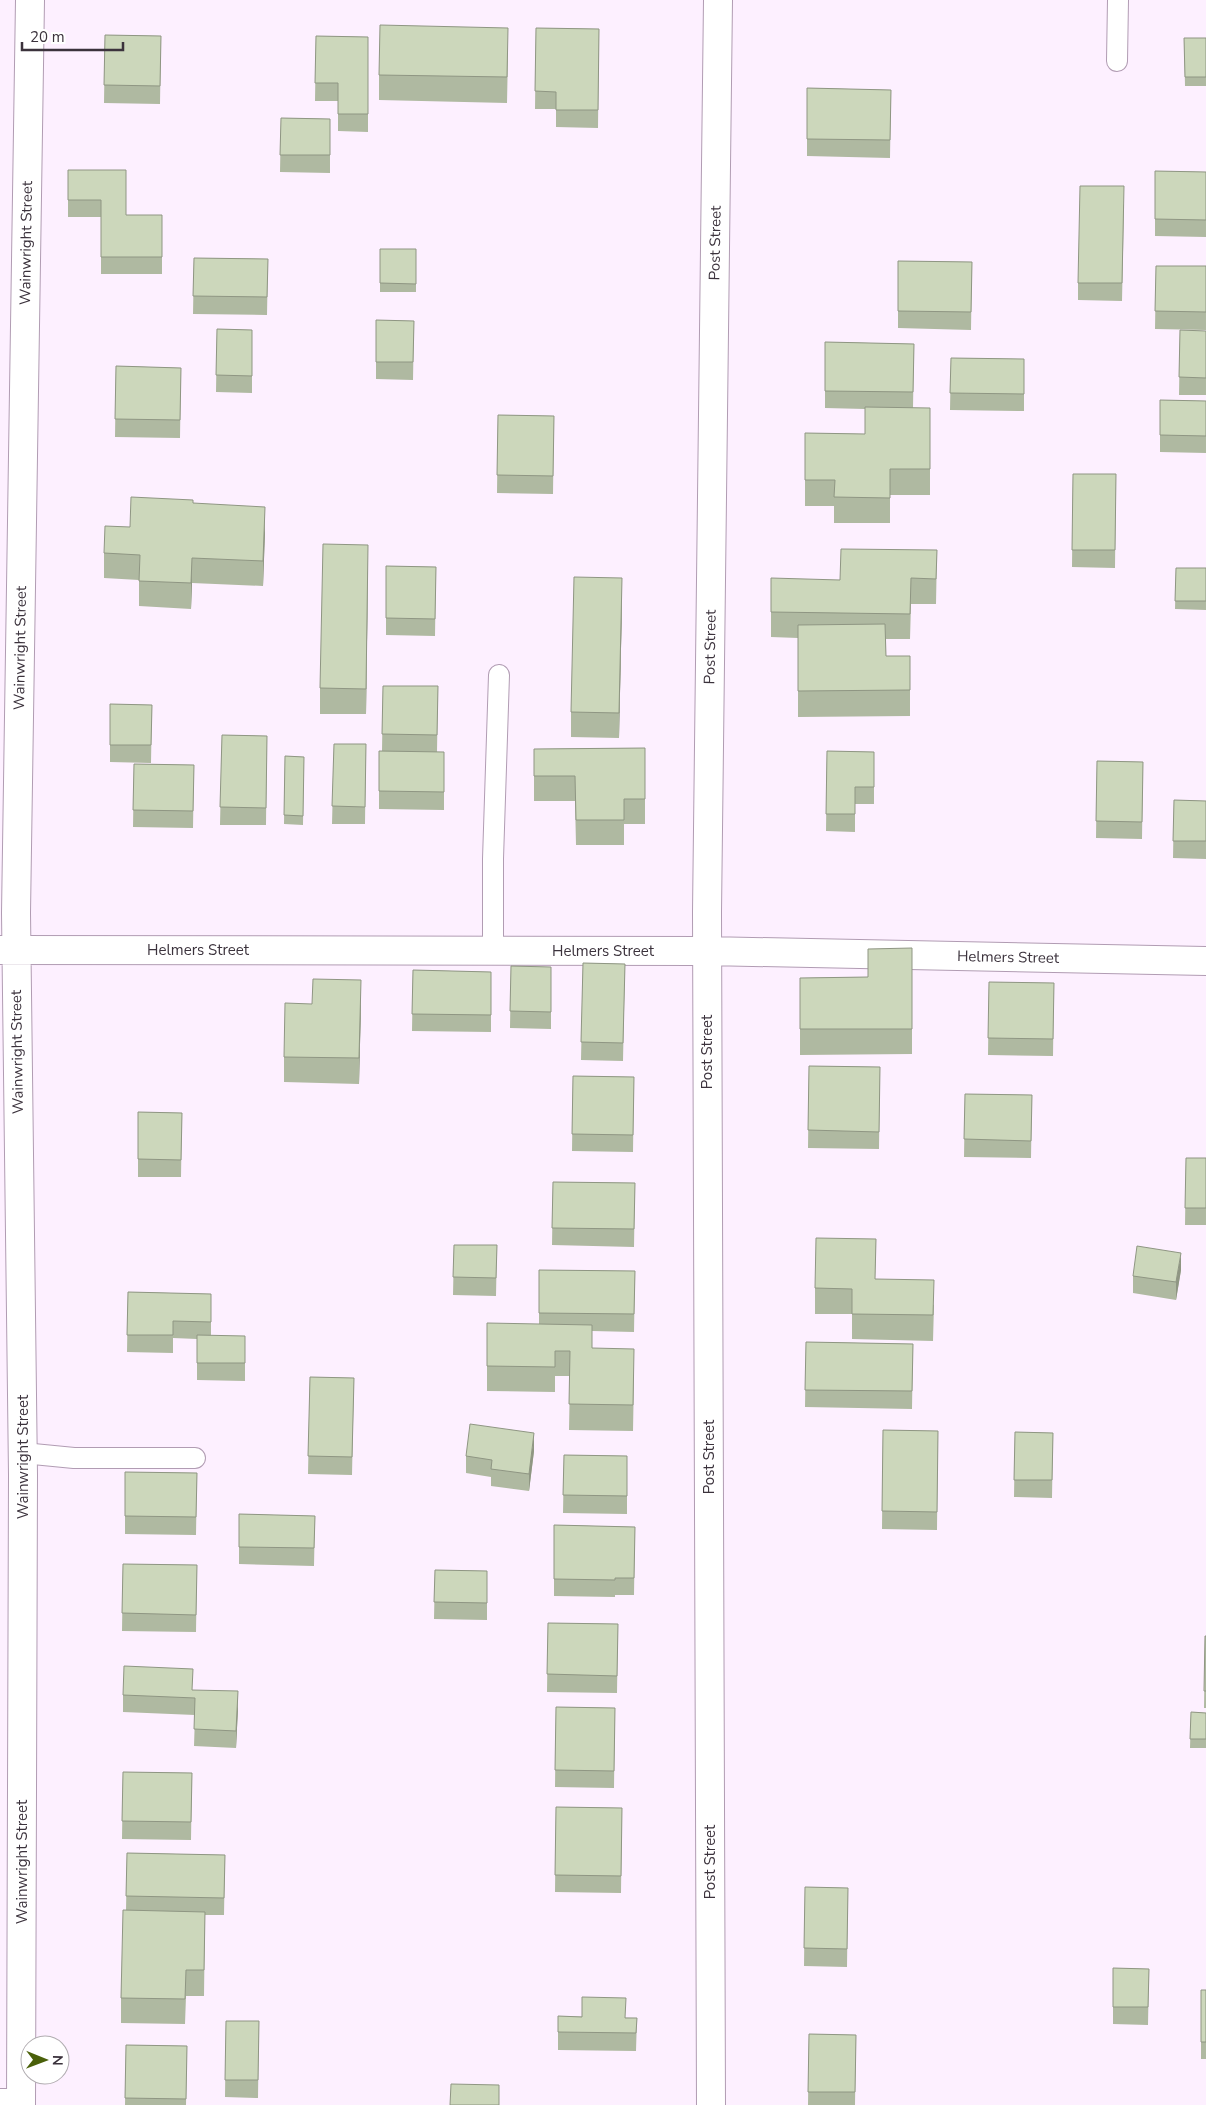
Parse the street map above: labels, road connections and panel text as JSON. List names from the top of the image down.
{
  "streets": {
    "street": ["Wainwright Street", "Post Street", "Helmers Street"]
  },
  "crossings": [
    ["Wainwright Street", "Helmers Street"],
    ["Post Street", "Helmers Street"]
  ],
  "scale_bar": "20 m",
  "north": "right"
}
